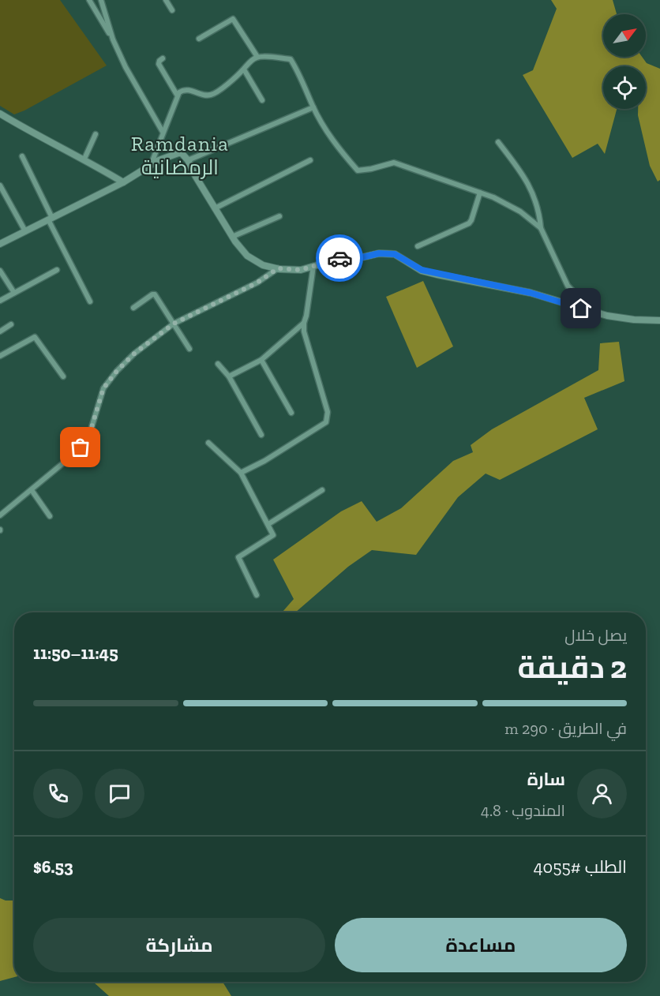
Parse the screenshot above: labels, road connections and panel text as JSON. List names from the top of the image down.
{
  "districts": ["Ramdania الرمضانية"],
  "north": "top right",
  "page": {
    "heading": ["2 دقيقة", "يصل خلال", "11:45–11:50"],
    "panel": [
      "سارة",
      "المندوب · 4.8",
      "الطلب #4055",
      "$6.53"
    ],
    "bar": "في الطريق · 290 m",
    "buttons": ["مساعدة", "مشاركة"]
  }
}
